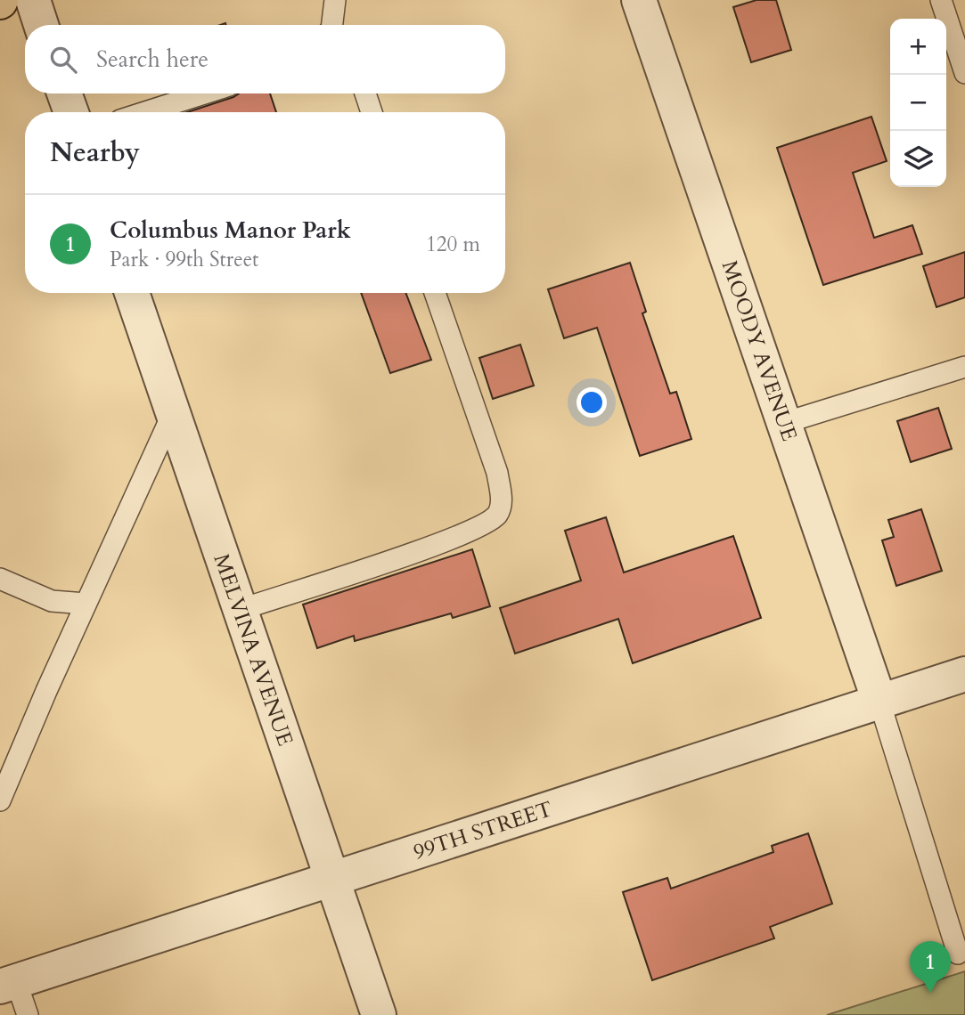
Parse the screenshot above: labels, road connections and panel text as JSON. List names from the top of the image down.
{
  "streets": {
    "street": ["MOODY AVENUE", "MELVINA AVENUE", "99TH STREET"]
  },
  "crossings": [
    ["MOODY AVENUE", "99TH STREET"],
    ["MELVINA AVENUE", "99TH STREET"]
  ],
  "page": {
    "map_buttons": ["+", "−"],
    "search": "Search here",
    "heading": "Nearby",
    "list": [
      {
        "mark": "1",
        "name": "Columbus Manor Park",
        "note": "Park · 99th Street",
        "value": "120 m"
      }
    ],
    "pins": "1"
  }
}
